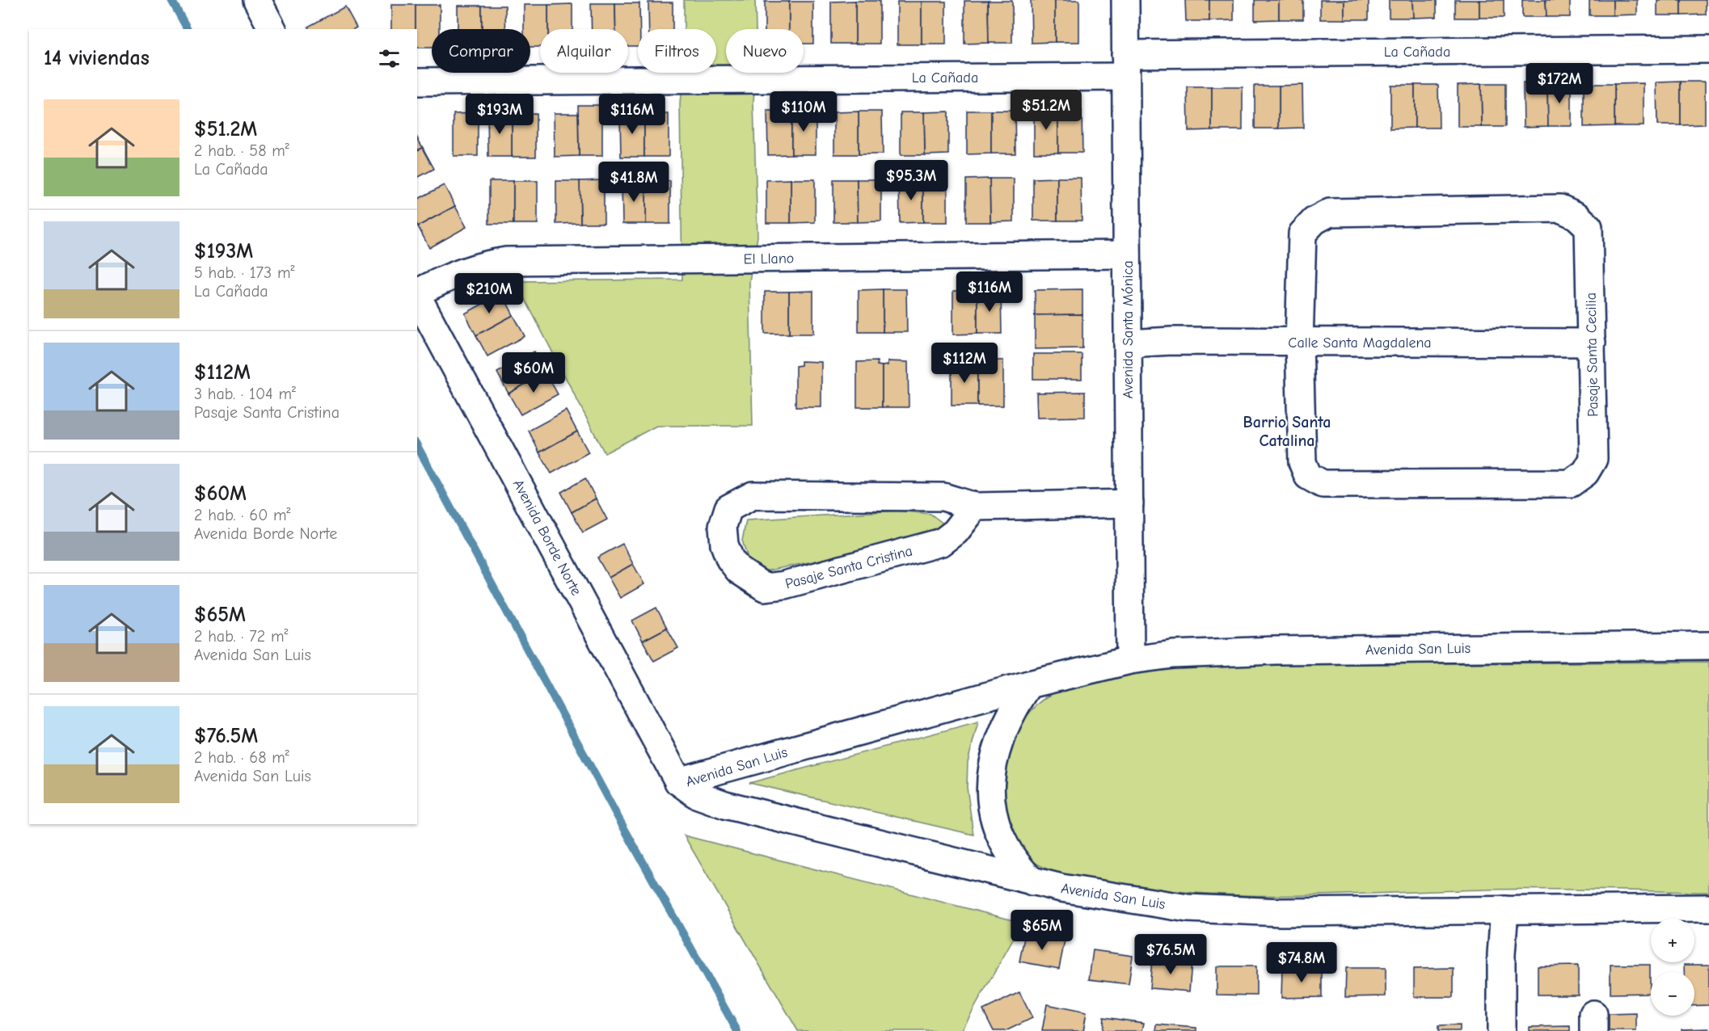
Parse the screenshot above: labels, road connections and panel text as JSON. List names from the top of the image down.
{
  "streets": {
    "street": [
      "La Cañada",
      "El Llano",
      "Avenida Santa Mónica",
      "Calle Santa Magdalena",
      "Pasaje Santa Cecilia",
      "Avenida Borde Norte",
      "Pasaje Santa Cristina",
      "Avenida San Luis"
    ]
  },
  "crossings": [
    ["La Cañada", "Avenida Santa Mónica"],
    ["El Llano", "Avenida Santa Mónica"],
    ["Avenida Santa Mónica", "Calle Santa Magdalena"],
    ["Avenida Santa Mónica", "Pasaje Santa Cristina"],
    ["Avenida Santa Mónica", "Avenida San Luis"],
    ["Calle Santa Magdalena", "Pasaje Santa Cecilia"],
    ["Avenida Borde Norte", "Avenida San Luis"]
  ],
  "districts": ["Barrio Santa Catalina"],
  "page": {
    "chip": [
      "Comprar",
      "Alquilar",
      "Filtros",
      "Nuevo"
    ],
    "heading": "14 viviendas",
    "price": [
      "$172M",
      "$51.2M",
      "$110M",
      "$193M",
      "$116M",
      "$95.3M",
      "$41.8M",
      "$116M",
      "$210M",
      "$112M",
      "$60M",
      "$65M",
      "$76.5M",
      "$74.8M"
    ],
    "list": [
      {
        "name": "$51.2M",
        "note": "2 hab. · 58 m² · La Cañada"
      },
      {
        "name": "$193M",
        "note": "5 hab. · 173 m² · La Cañada"
      },
      {
        "name": "$112M",
        "note": "3 hab. · 104 m² · Pasaje Santa Cristina"
      },
      {
        "name": "$60M",
        "note": "2 hab. · 60 m² · Avenida Borde Norte"
      },
      {
        "name": "$65M",
        "note": "2 hab. · 72 m² · Avenida San Luis"
      },
      {
        "name": "$76.5M",
        "note": "2 hab. · 68 m² · Avenida San Luis"
      }
    ],
    "map_buttons": ["+", "−"]
  }
}
